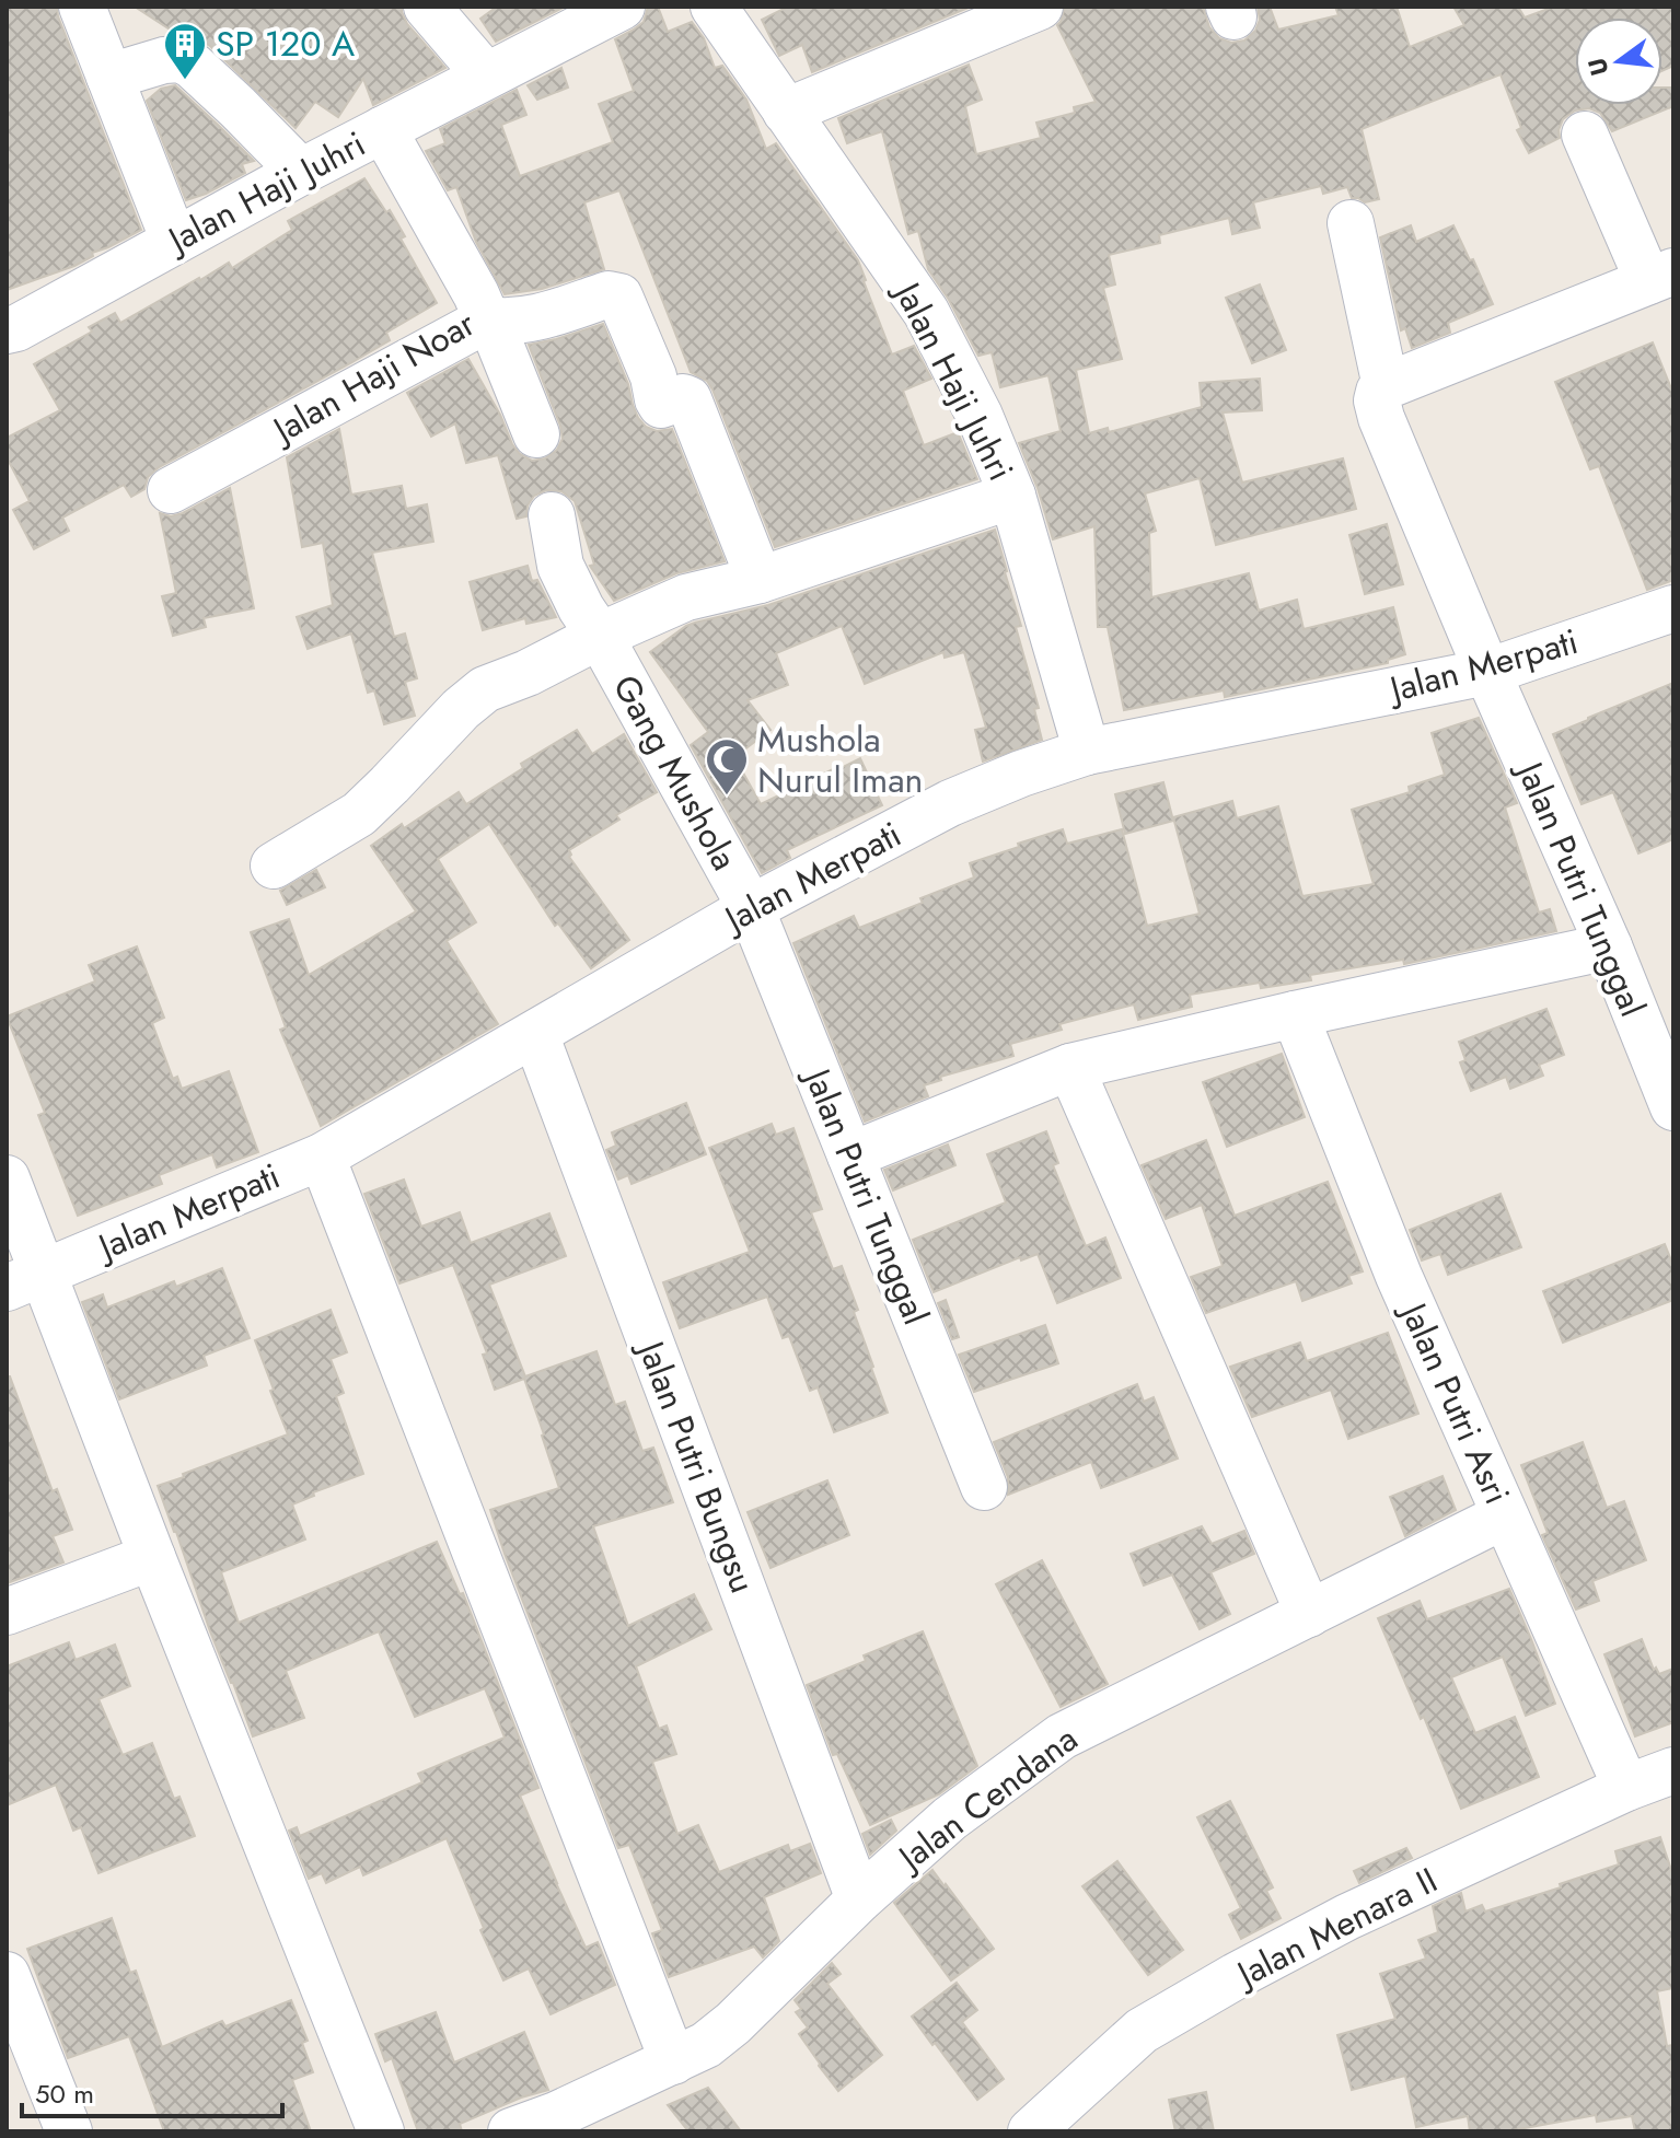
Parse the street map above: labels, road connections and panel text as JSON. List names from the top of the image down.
{
  "streets": {
    "street": [
      "Jalan Haji Juhri",
      "Jalan Haji Noar",
      "Jalan Merpati",
      "Gang Mushola",
      "Jalan Putri Tunggal",
      "Jalan Putri Asri",
      "Jalan Putri Bungsu",
      "Jalan Cendana",
      "Jalan Menara II"
    ]
  },
  "crossings": [
    ["Jalan Haji Juhri", "Jalan Haji Noar"],
    ["Jalan Haji Juhri", "Jalan Merpati"],
    ["Jalan Merpati", "Gang Mushola"],
    ["Jalan Merpati", "Jalan Putri Tunggal"],
    ["Jalan Merpati", "Jalan Putri Bungsu"],
    ["Gang Mushola", "Jalan Putri Tunggal"],
    ["Jalan Putri Asri", "Jalan Cendana"],
    ["Jalan Putri Asri", "Jalan Menara II"],
    ["Jalan Putri Bungsu", "Jalan Cendana"]
  ],
  "places": {
    "building": ["SP 120 A"],
    "mosque": ["Mushola Nurul Iman"]
  },
  "scale_bar": "50 m",
  "north": "left"
}
